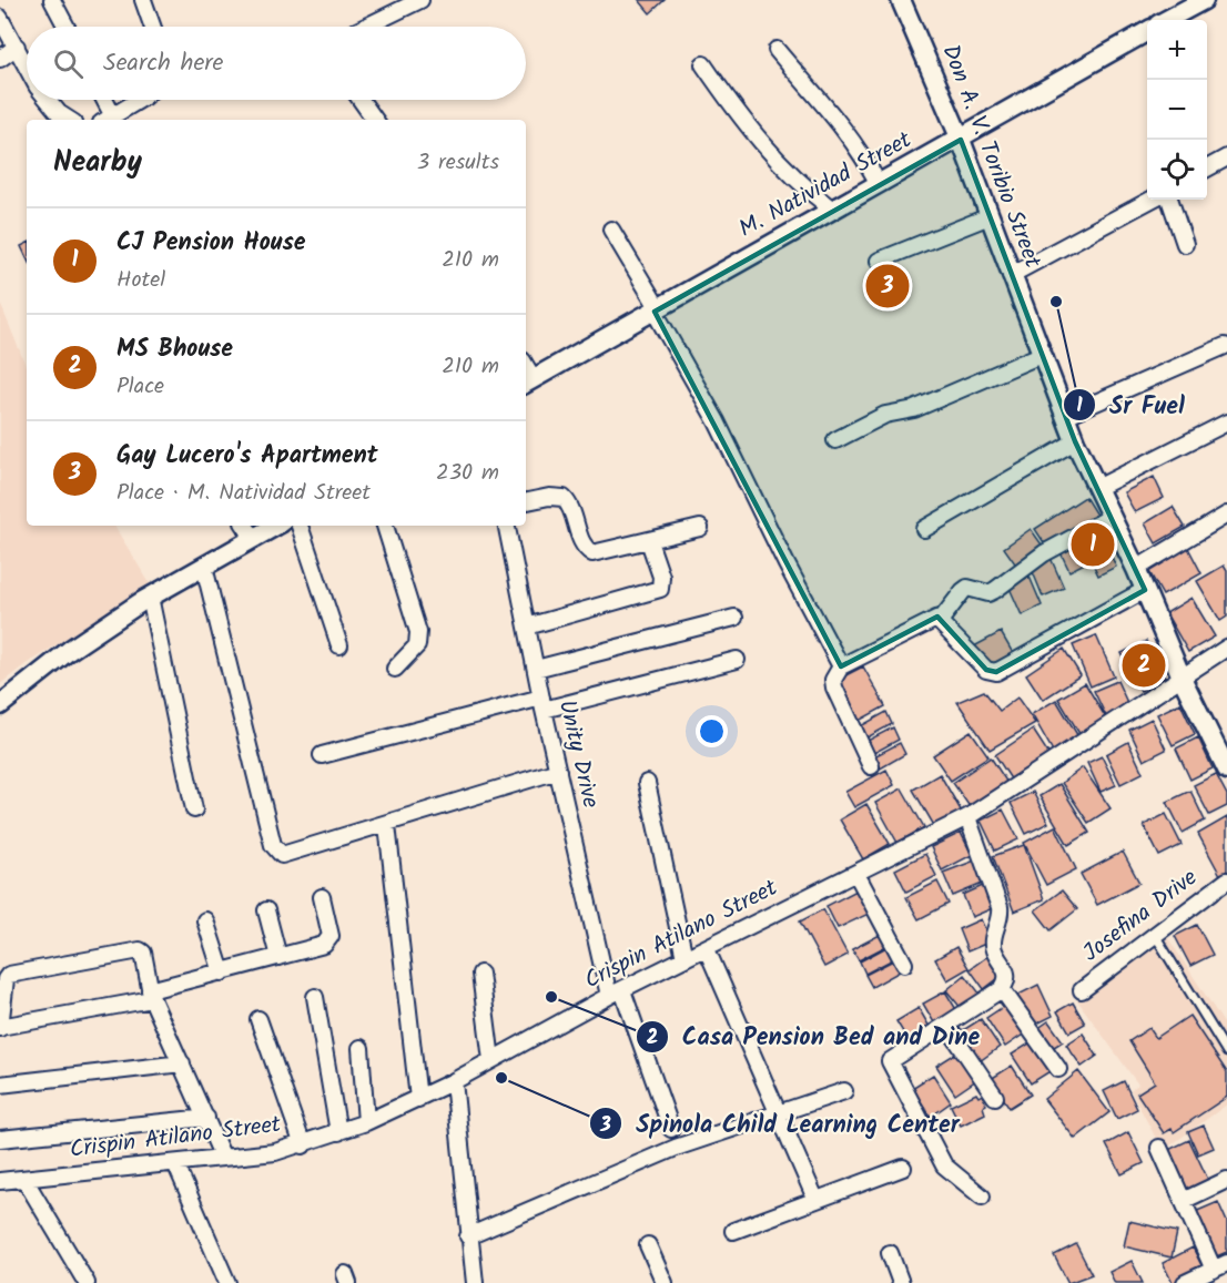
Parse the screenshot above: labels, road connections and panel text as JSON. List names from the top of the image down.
{
  "streets": {
    "street": [
      "Don A. V. Toribio Street",
      "M. Natividad Street",
      "Unity Drive",
      "Josefina Drive",
      "Crispin Atilano Street"
    ]
  },
  "crossings": [
    ["Don A. V. Toribio Street", "M. Natividad Street"],
    ["Don A. V. Toribio Street", "Crispin Atilano Street"],
    ["Unity Drive", "Crispin Atilano Street"]
  ],
  "places": ["Sr Fuel", "Casa Pension Bed and Dine", "Spinola Child Learning Center"],
  "page": {
    "map_buttons": ["+", "−"],
    "search": "Search here",
    "heading": ["Nearby", "3 results"],
    "list": [
      {
        "mark": "1",
        "name": "CJ Pension House",
        "note": "Hotel",
        "value": "210 m"
      },
      {
        "mark": "2",
        "name": "MS Bhouse",
        "note": "Place",
        "value": "210 m"
      },
      {
        "mark": "3",
        "name": "Gay Lucero's Apartment",
        "note": "Place · M. Natividad Street",
        "value": "230 m"
      }
    ],
    "pins": ["3", "1", "2"]
  }
}
